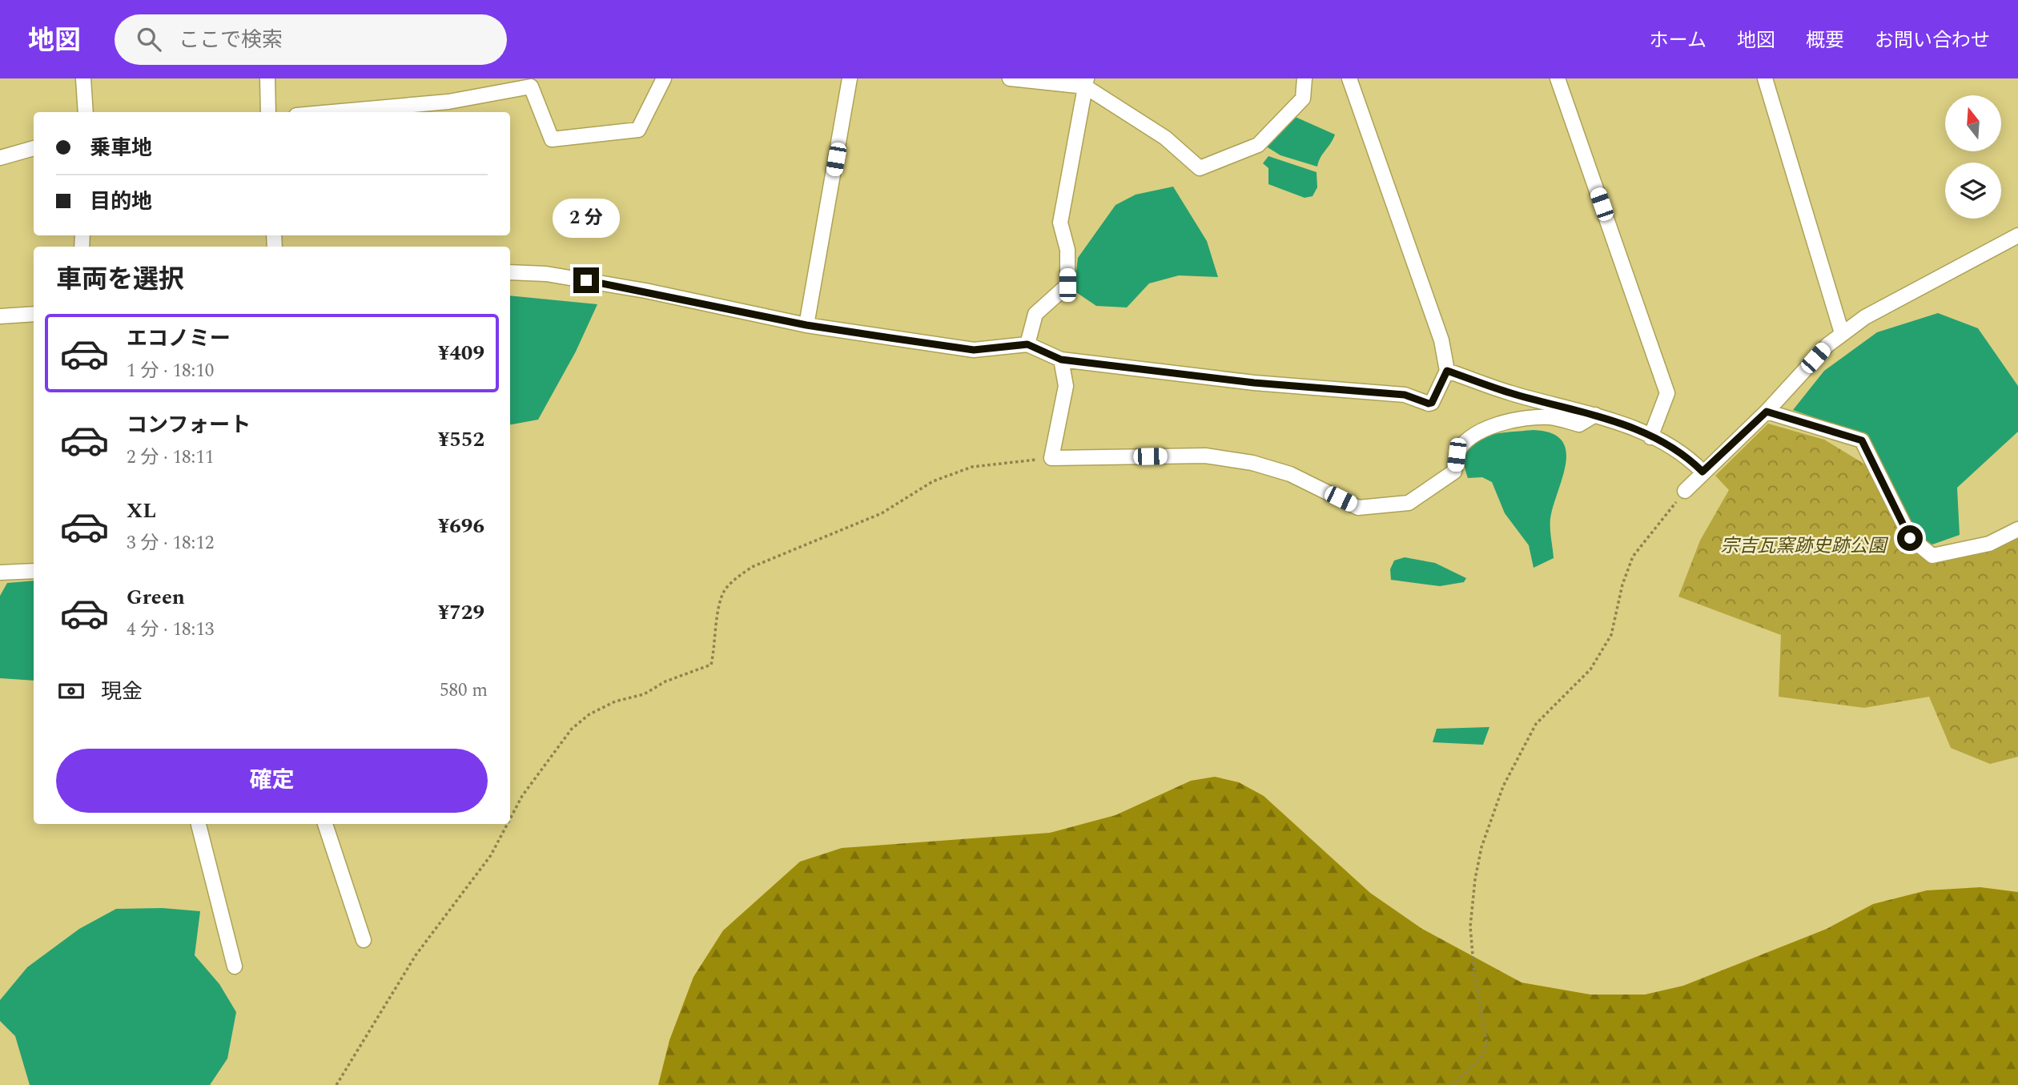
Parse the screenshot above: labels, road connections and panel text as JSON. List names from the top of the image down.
{
  "parks": ["宗吉瓦窯跡史跡公園"],
  "north": "top",
  "page": {
    "header": "地図",
    "search": "ここで検索",
    "nav": [
      "ホーム",
      "地図",
      "概要",
      "お問い合わせ"
    ],
    "banner": ["乗車地", "目的地"],
    "bubble": "2 分",
    "heading": "車両を選択",
    "list": [
      {
        "name": "エコノミー",
        "note": "1 分 · 18:10",
        "value": "¥409"
      },
      {
        "name": "コンフォート",
        "note": "2 分 · 18:11",
        "value": "¥552"
      },
      {
        "name": "XL",
        "note": "3 分 · 18:12",
        "value": "¥696"
      },
      {
        "name": "Green",
        "note": "4 分 · 18:13",
        "value": "¥729"
      }
    ],
    "pay": ["現金", "580 m"],
    "buttons": "確定"
  }
}
